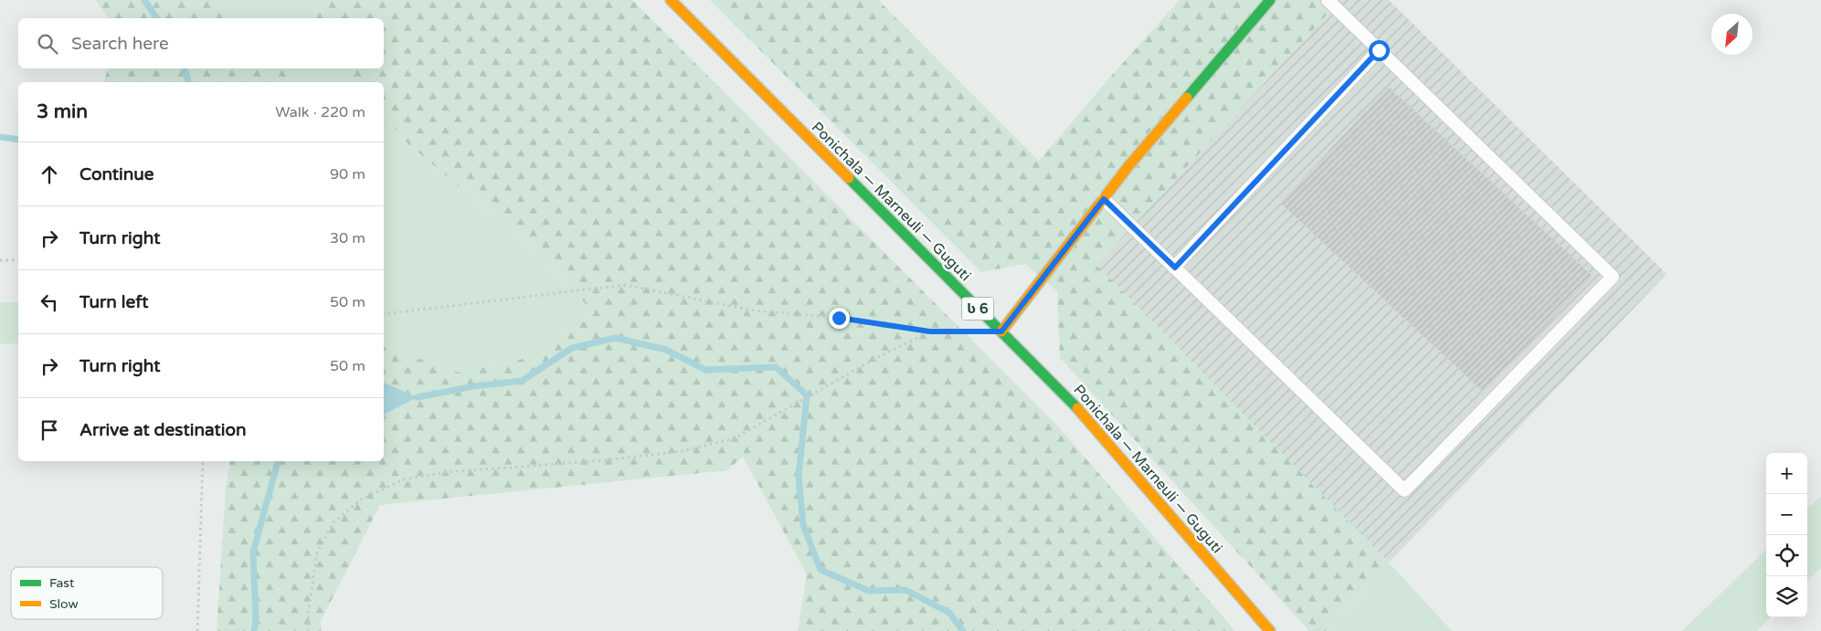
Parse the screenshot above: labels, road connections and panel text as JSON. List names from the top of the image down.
{
  "streets": {
    "main road": ["Ponichala — Marneuli — Guguti", "ს 6"]
  },
  "legend": ["Fast", "Slow"],
  "north": "bottom left",
  "page": {
    "search": "Search here",
    "heading": ["3 min", "Walk · 220 m"],
    "list": [
      ["Continue", "90 m"],
      ["Turn right", "30 m"],
      ["Turn left", "50 m"],
      ["Turn right", "50 m"],
      "Arrive at destination"
    ],
    "map_buttons": ["+", "−"]
  }
}
